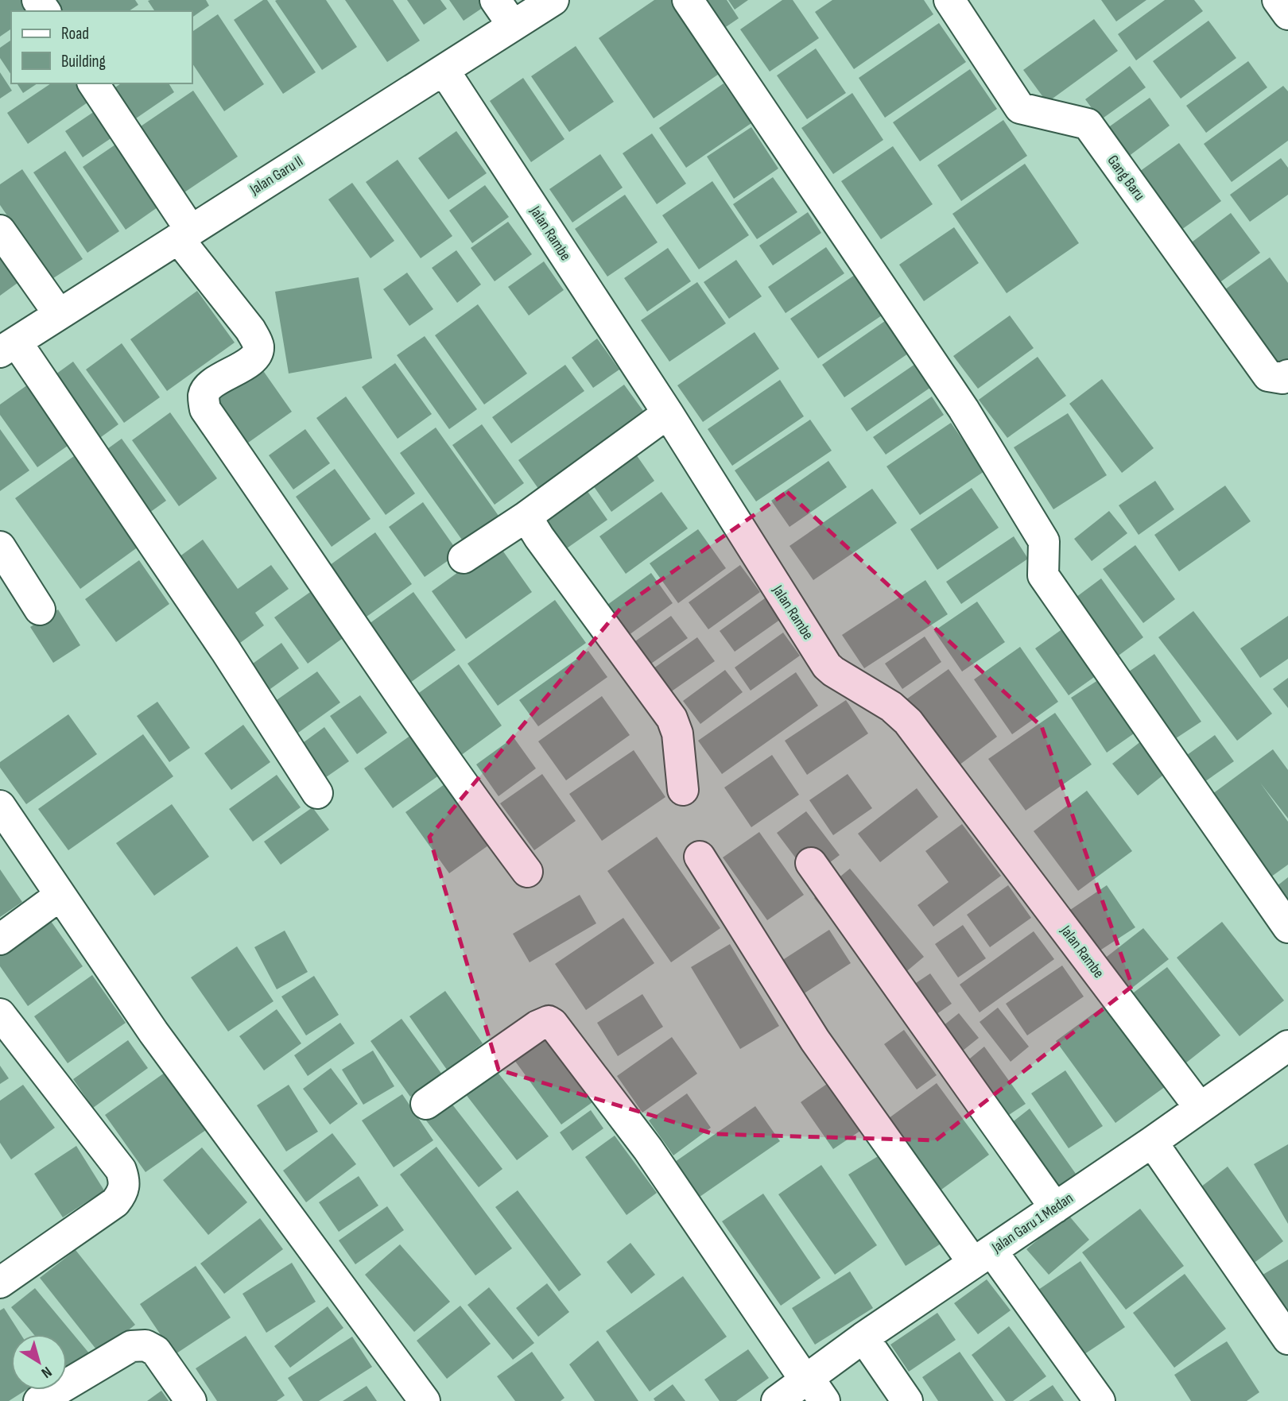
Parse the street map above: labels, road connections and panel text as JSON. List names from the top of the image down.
{
  "streets": {
    "street": [
      "Jalan Garu II",
      "Gang Baru",
      "Jalan Rambe",
      "Jalan Garu 1 Medan"
    ]
  },
  "crossings": [
    ["Jalan Garu II", "Jalan Rambe"],
    ["Jalan Rambe", "Jalan Garu 1 Medan"]
  ],
  "legend": ["Road", "Building"],
  "north": "bottom right"
}
